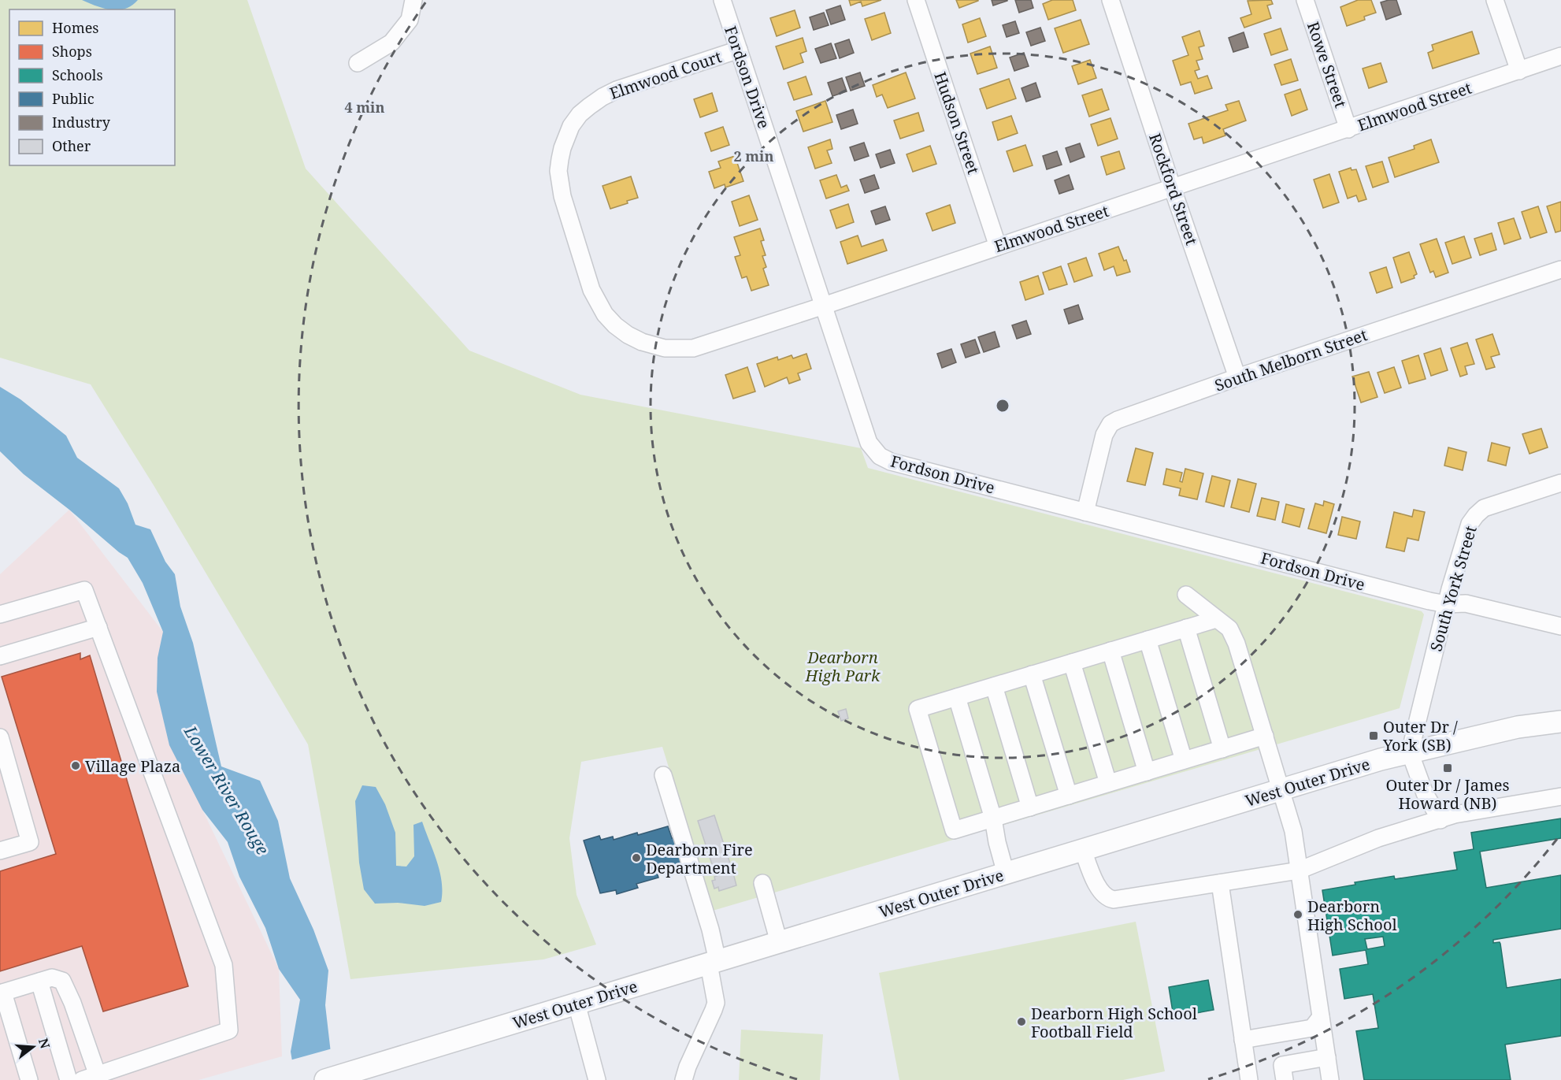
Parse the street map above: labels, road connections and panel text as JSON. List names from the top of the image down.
{
  "streets": {
    "main road": ["West Outer Drive"],
    "street": [
      "Rowe Street",
      "Elmwood Court",
      "Fordson Drive",
      "Elmwood Street",
      "Hudson Street",
      "Rockford Street",
      "South Melborn Street",
      "South York Street"
    ]
  },
  "crossings": [
    ["Rowe Street", "Elmwood Street"],
    ["Elmwood Court", "Fordson Drive"],
    ["Elmwood Court", "Elmwood Street"],
    ["Fordson Drive", "Elmwood Street"],
    ["Fordson Drive", "South Melborn Street"],
    ["Fordson Drive", "South York Street"],
    ["Elmwood Street", "Hudson Street"],
    ["Elmwood Street", "Rockford Street"],
    ["Rockford Street", "South Melborn Street"],
    ["South York Street", "West Outer Drive"]
  ],
  "water": ["Lower River Rouge"],
  "parks": ["Dearborn High Park"],
  "places": {
    "transit": ["Outer Dr / York (SB)", "Outer Dr / James Howard (NB)"],
    "other": [
      "Village Plaza",
      "Dearborn Fire Department",
      "Dearborn High School",
      "Dearborn High School Football Field"
    ]
  },
  "legend": [
    "Homes",
    "Shops",
    "Schools",
    "Public",
    "Industry",
    "Other"
  ],
  "north": "right",
  "rings": ["4 min", "2 min"]
}
